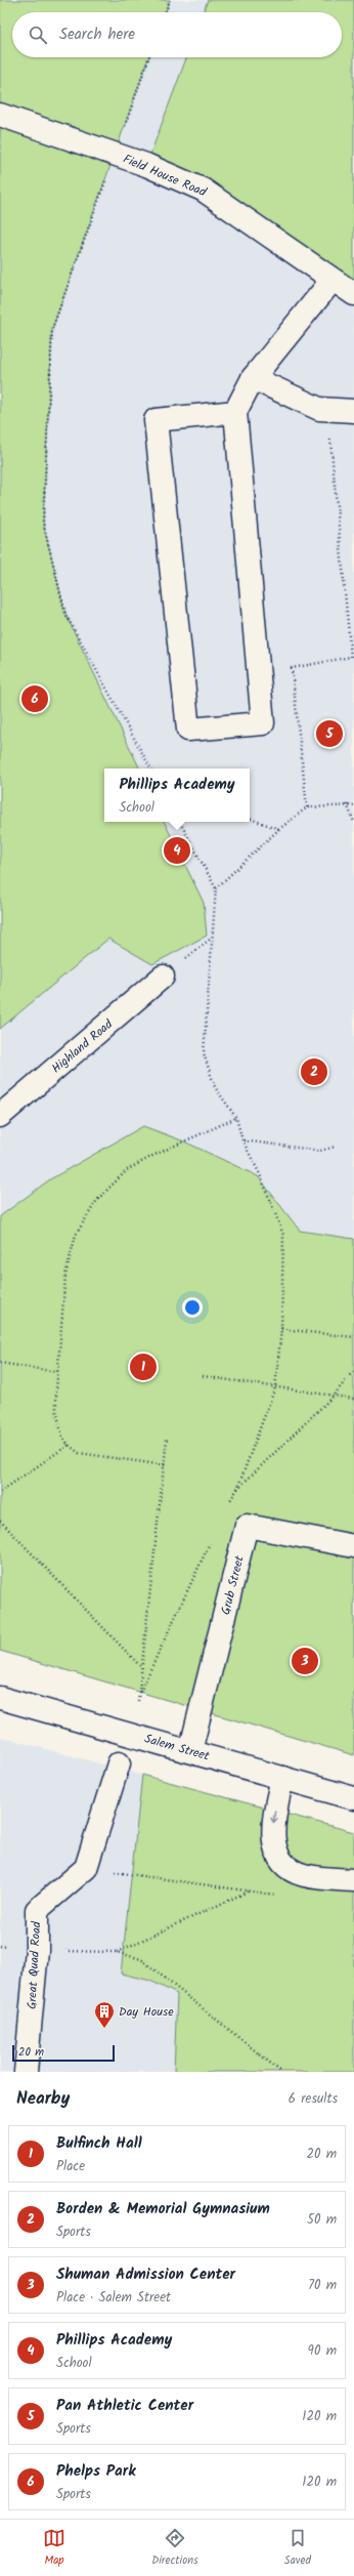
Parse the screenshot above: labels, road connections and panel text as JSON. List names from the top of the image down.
{
  "streets": {
    "street": [
      "Field House Road",
      "Highland Road",
      "Grub Street",
      "Salem Street",
      "Great Quad Road"
    ]
  },
  "crossings": [
    ["Grub Street", "Salem Street"]
  ],
  "places": {
    "building": ["Day House"]
  },
  "scale_bar": "20 m",
  "page": {
    "search": "Search here",
    "pins": [
      "6",
      "5",
      "4",
      "2",
      "1",
      "3"
    ],
    "popup": ["Phillips Academy", "School"],
    "scale": "20 m",
    "heading": ["Nearby", "6 results"],
    "list": [
      {
        "mark": "1",
        "name": "Bulfinch Hall",
        "note": "Place",
        "value": "20 m"
      },
      {
        "mark": "2",
        "name": "Borden & Memorial Gymnasium",
        "note": "Sports",
        "value": "50 m"
      },
      {
        "mark": "3",
        "name": "Shuman Admission Center",
        "note": "Place · Salem Street",
        "value": "70 m"
      },
      {
        "mark": "4",
        "name": "Phillips Academy",
        "note": "School",
        "value": "90 m"
      },
      {
        "mark": "5",
        "name": "Pan Athletic Center",
        "note": "Sports",
        "value": "120 m"
      },
      {
        "mark": "6",
        "name": "Phelps Park",
        "note": "Sports",
        "value": "120 m"
      }
    ],
    "nav": ["Map", "Directions", "Saved"]
  }
}
